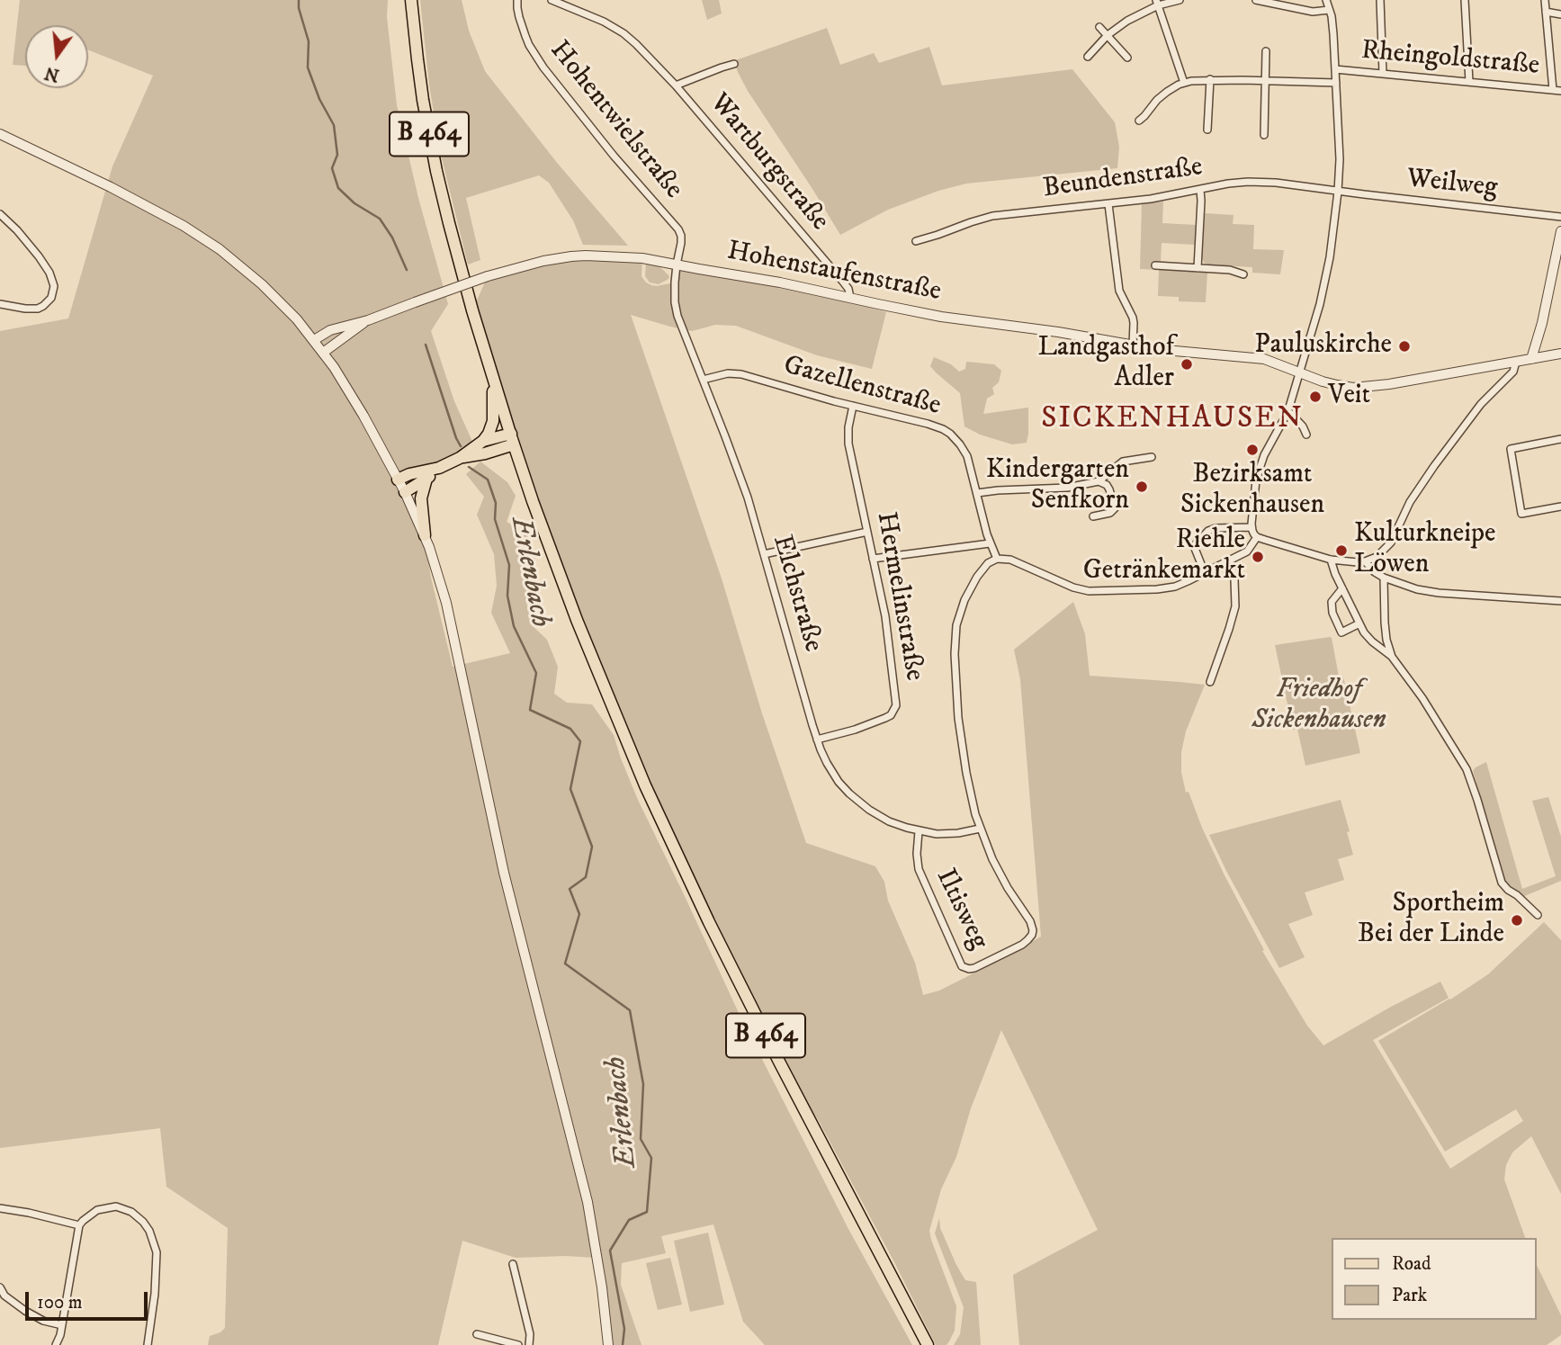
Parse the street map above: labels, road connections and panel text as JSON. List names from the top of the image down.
{
  "streets": {
    "main road": ["B 464"],
    "street": [
      "Rheingoldstraße",
      "Hohentwielstraße",
      "Wartburgstraße",
      "Beundenstraße",
      "Weilweg",
      "Hohenstaufenstraße",
      "Gazellenstraße",
      "Elchstraße",
      "Hermelinstraße",
      "Iltisweg"
    ]
  },
  "crossings": [
    ["Hohentwielstraße", "Hohenstaufenstraße"],
    ["Hohentwielstraße", "Elchstraße"],
    ["Wartburgstraße", "Hohenstaufenstraße"],
    ["Beundenstraße", "Weilweg"],
    ["Hohenstaufenstraße", "Elchstraße"],
    ["Gazellenstraße", "Elchstraße"],
    ["Gazellenstraße", "Hermelinstraße"],
    ["Elchstraße", "Hermelinstraße"],
    ["Elchstraße", "Iltisweg"]
  ],
  "districts": ["SICKENHAUSEN"],
  "water": ["Erlenbach"],
  "parks": ["Friedhof Sickenhausen"],
  "places": [
    "Pauluskirche",
    "Landgasthof Adler",
    "Veit",
    "Bezirksamt Sickenhausen",
    "Kindergarten Senfkorn",
    "Kulturkneipe Löwen",
    "Riehle Getränkemarkt",
    "Sportheim Bei der Linde"
  ],
  "legend": ["Road", "Park"],
  "scale_bar": "100 m",
  "north": "bottom"
}
